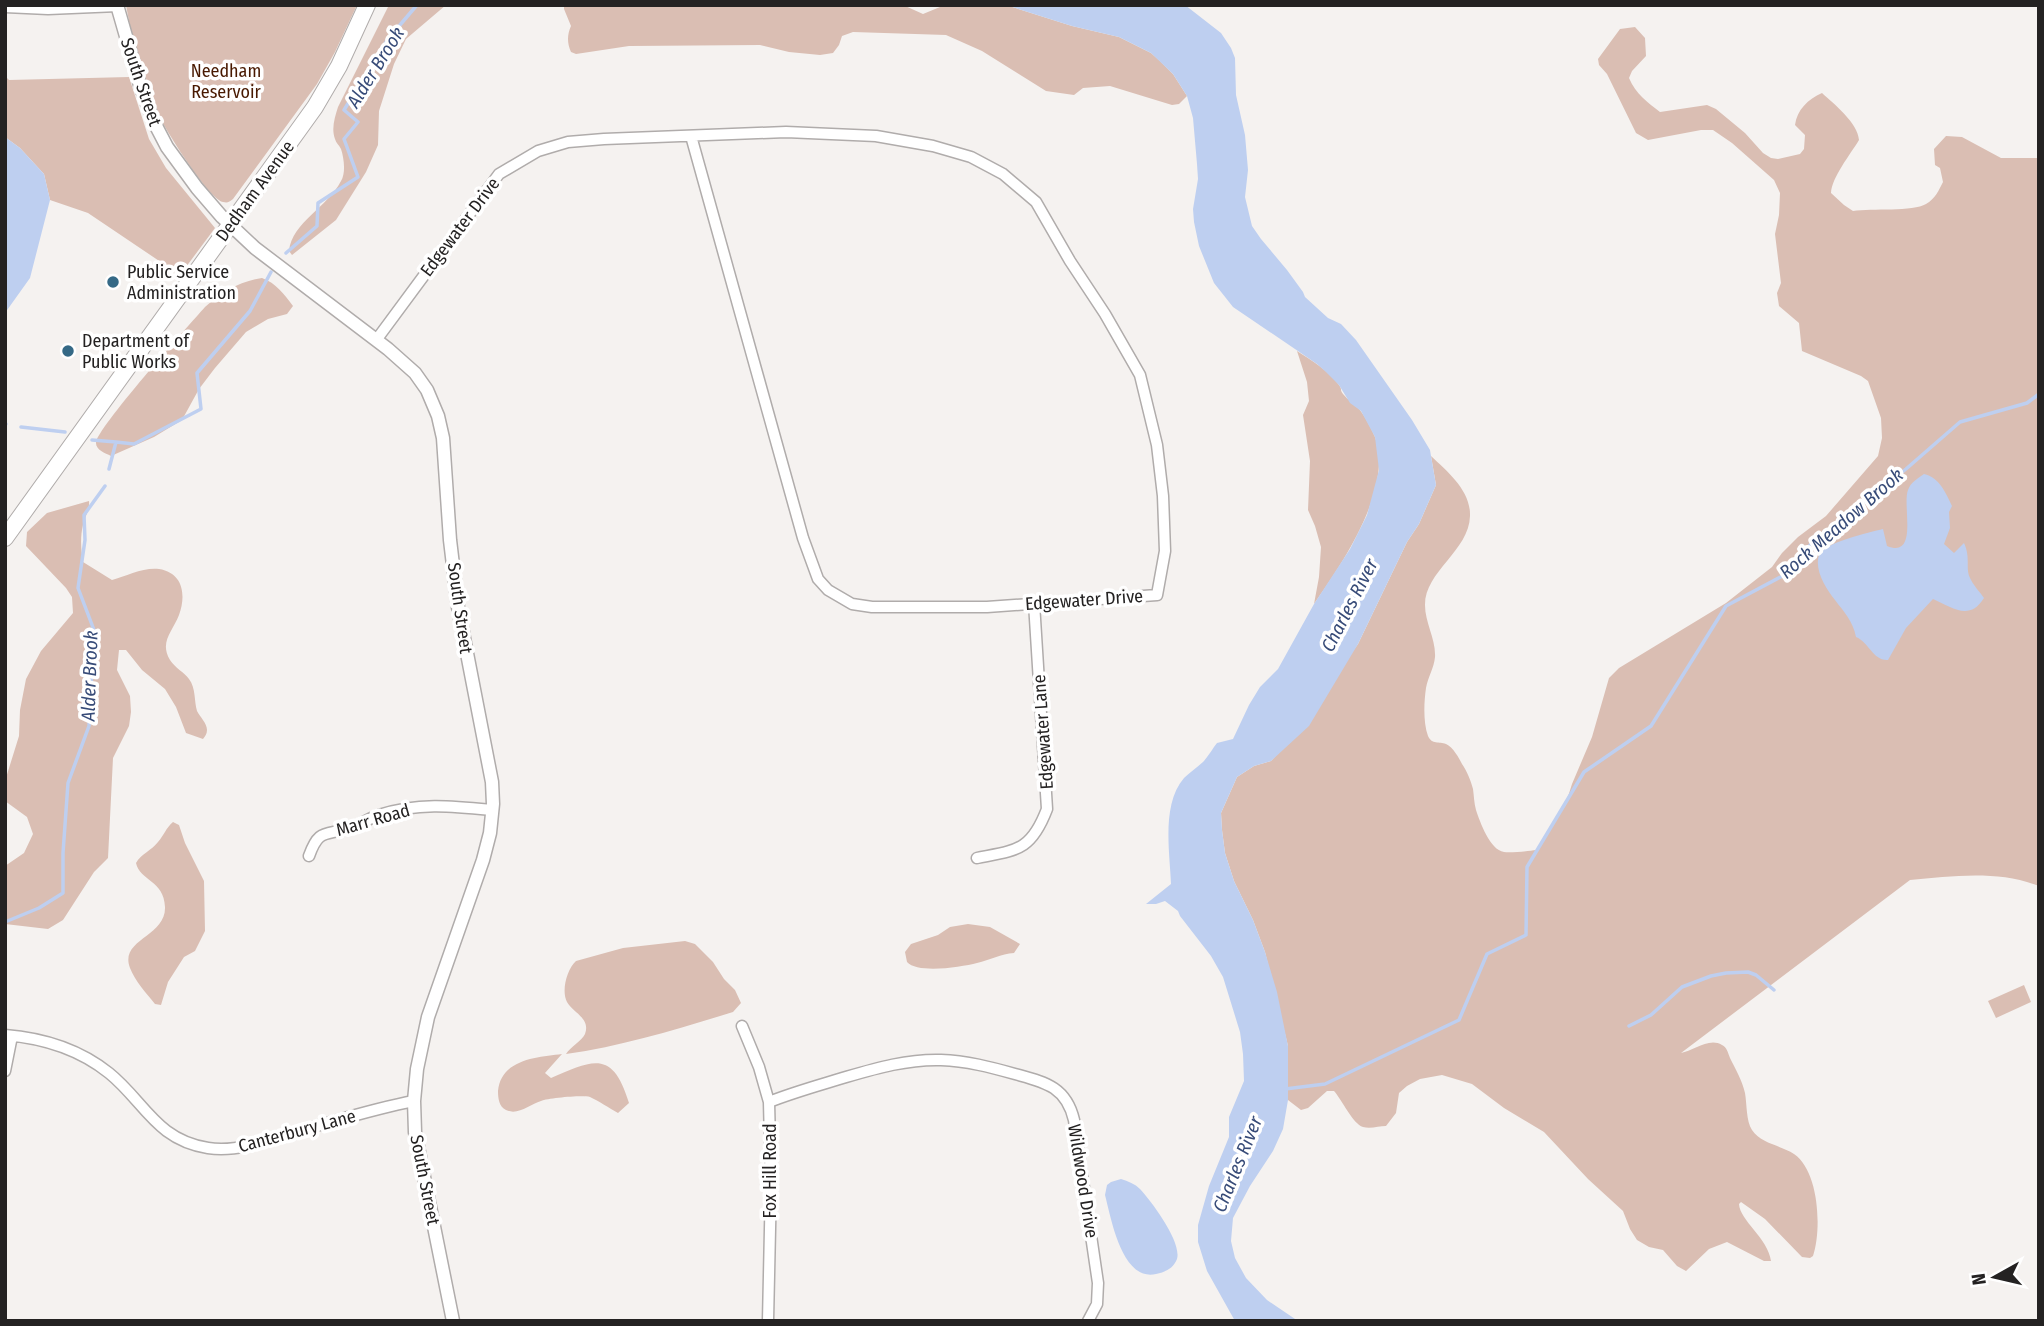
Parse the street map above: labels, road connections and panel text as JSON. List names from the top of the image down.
{
  "streets": {
    "main road": ["Dedham Avenue"],
    "street": [
      "South Street",
      "Edgewater Drive",
      "Edgewater Lane",
      "Marr Road",
      "Canterbury Lane",
      "Fox Hill Road",
      "Wildwood Drive"
    ]
  },
  "crossings": [
    ["South Street", "Dedham Avenue"],
    ["South Street", "Edgewater Drive"],
    ["South Street", "Marr Road"],
    ["South Street", "Canterbury Lane"],
    ["Edgewater Drive", "Edgewater Lane"],
    ["Fox Hill Road", "Wildwood Drive"]
  ],
  "water": ["Alder Brook", "Rock Meadow Brook", "Charles River"],
  "parks": ["Needham Reservoir"],
  "places": ["Public Service Administration", "Department of Public Works"],
  "north": "left"
}
